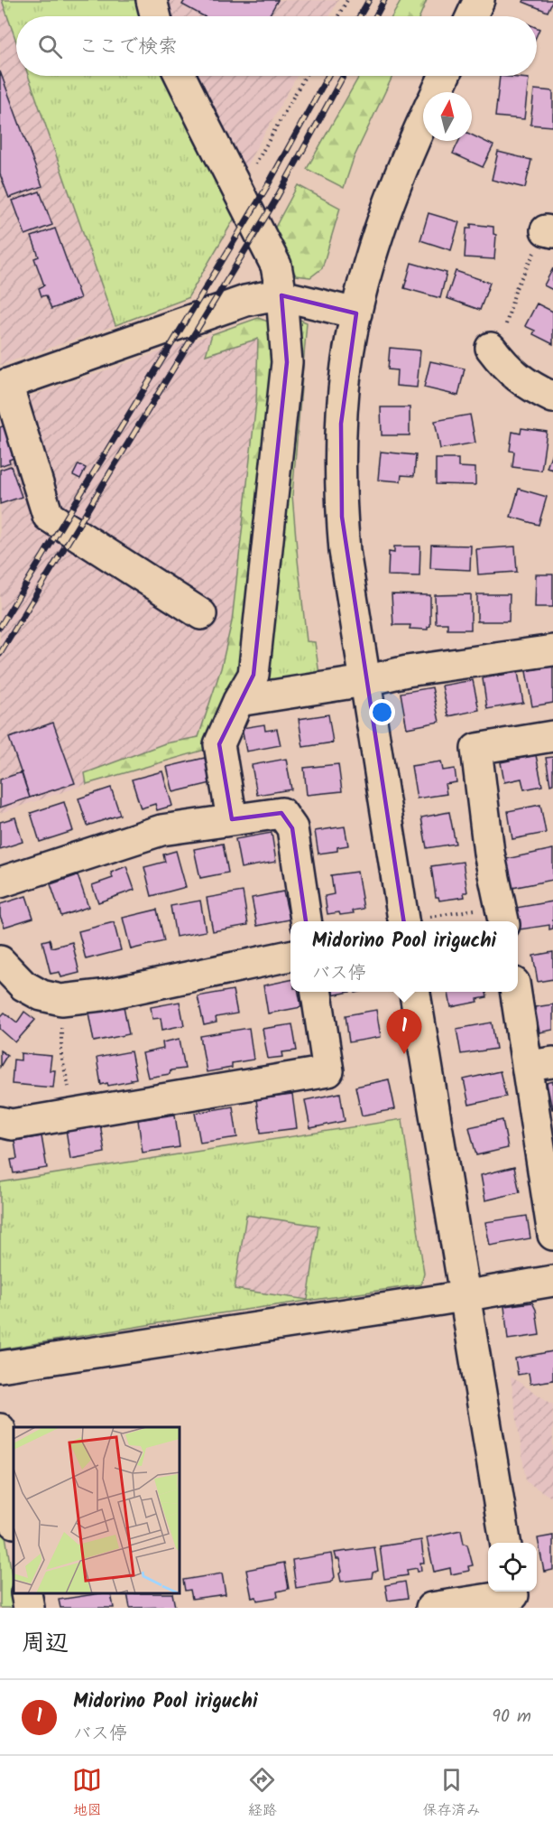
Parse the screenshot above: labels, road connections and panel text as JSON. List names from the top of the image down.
{
  "north": "top",
  "page": {
    "search": "ここで検索",
    "popup": ["Midorino Pool iriguchi", "バス停"],
    "pins": "1",
    "heading": "周辺",
    "list": [
      {
        "mark": "1",
        "name": "Midorino Pool iriguchi",
        "note": "バス停",
        "value": "90 m"
      }
    ],
    "nav": ["地図", "経路", "保存済み"]
  }
}
